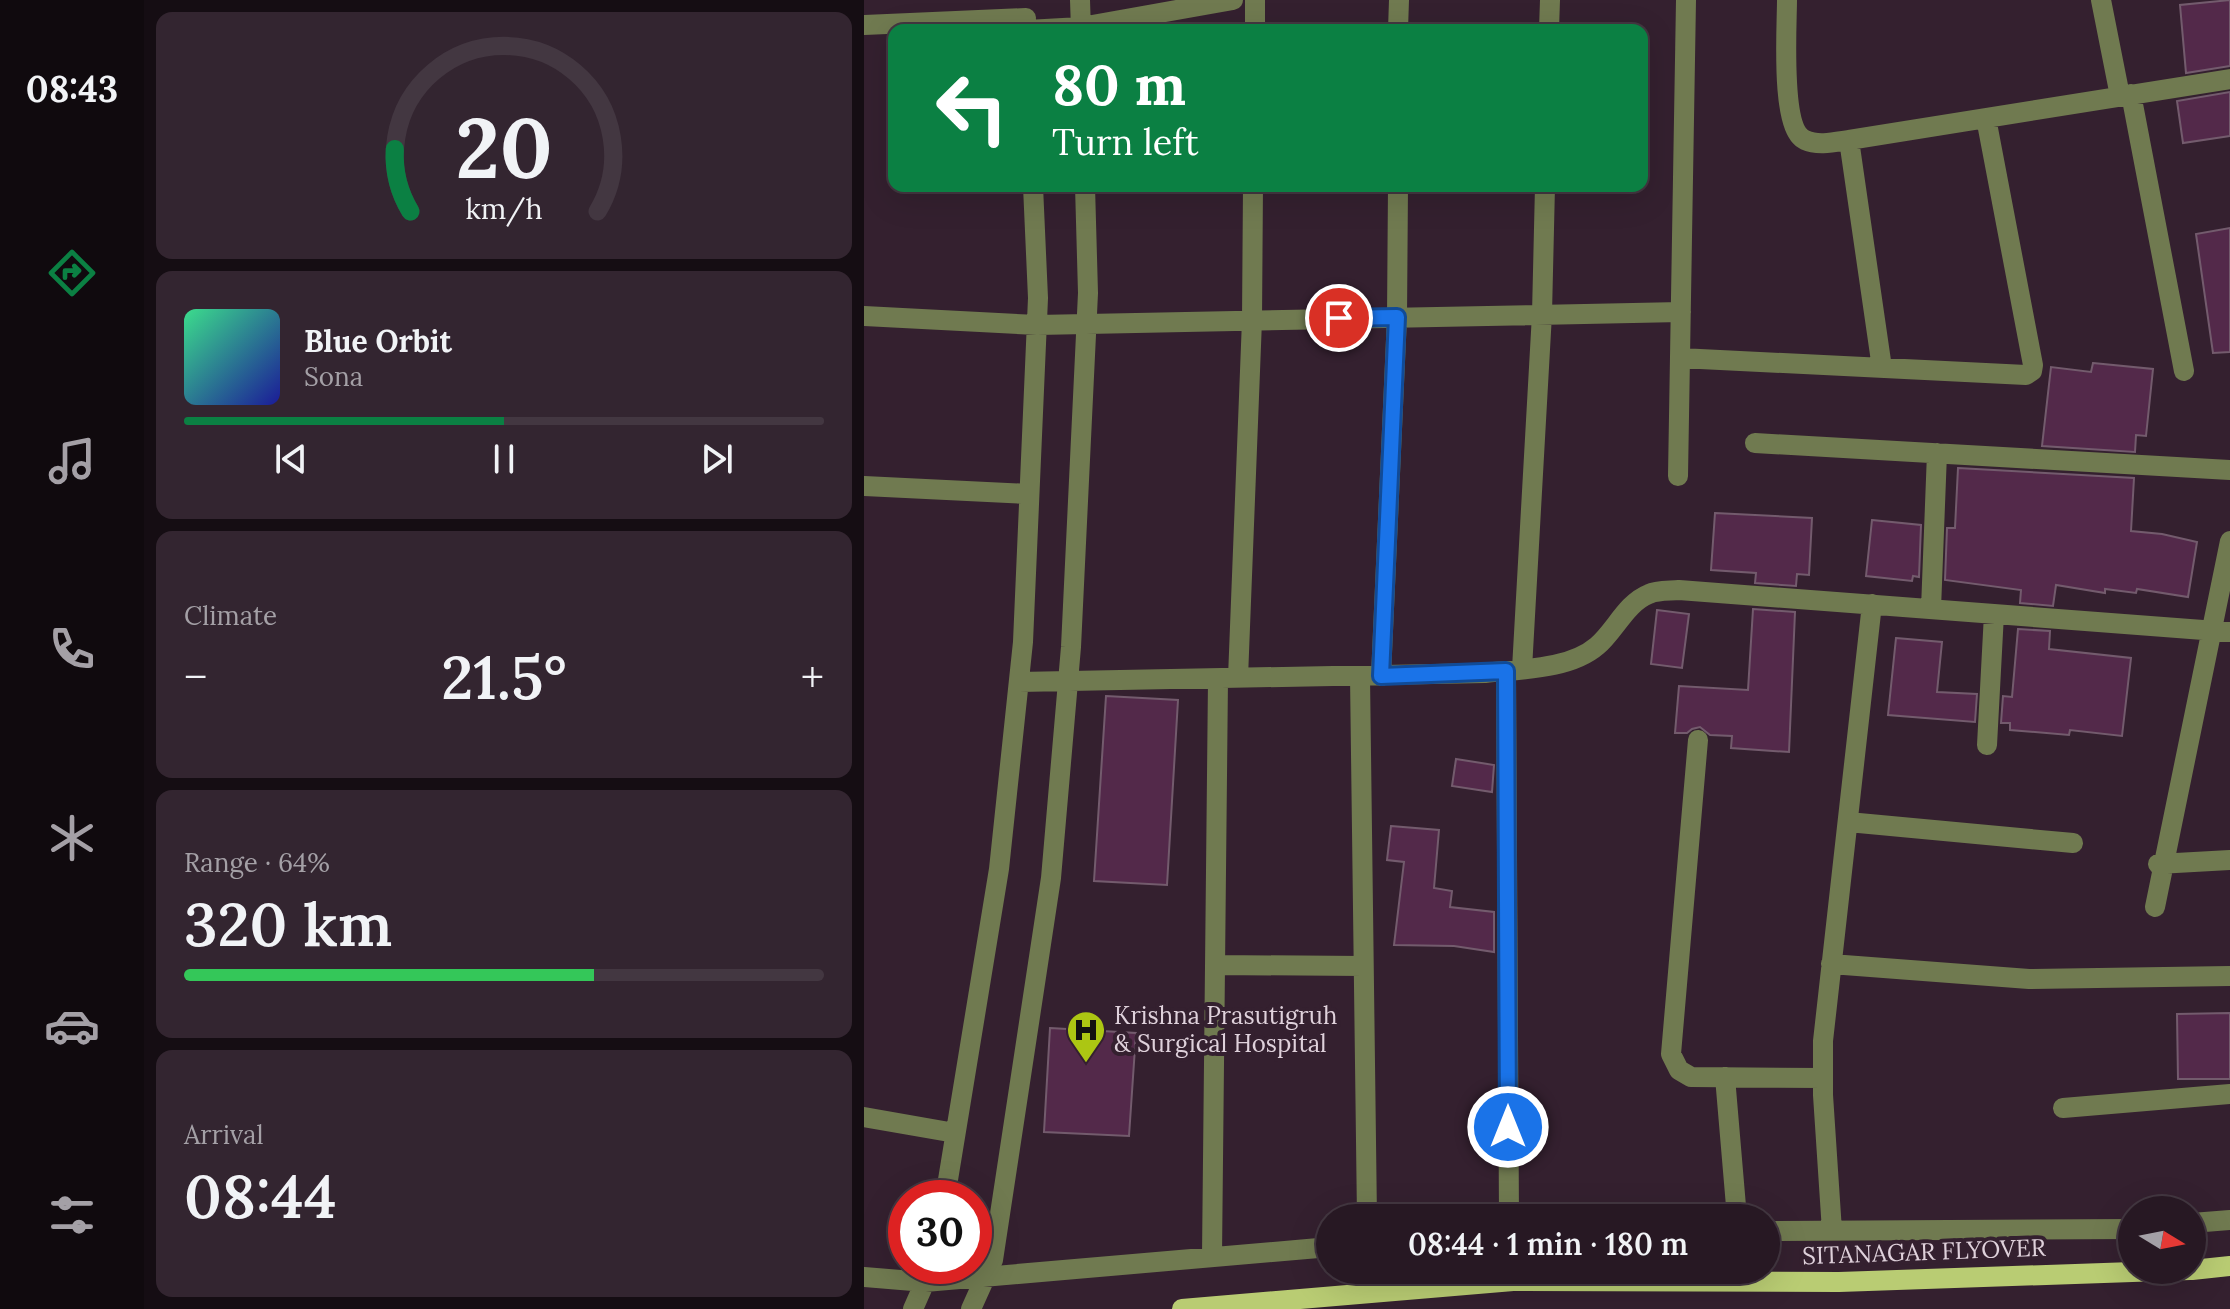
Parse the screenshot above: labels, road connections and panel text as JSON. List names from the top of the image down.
{
  "streets": {
    "main road": ["SITANAGAR FLYOVER"]
  },
  "places": {
    "hospital": ["Krishna Prasutigruh & Surgical Hospital"]
  },
  "north": "right",
  "page": {
    "tabs": "08:43",
    "turn": ["80 m", "Turn left"],
    "song": ["Blue Orbit", "Sona"],
    "tile": [
      "Climate",
      ["Range · 64%", "320 km"],
      ["Arrival", "08:44"]
    ],
    "heat": ["−", "21.5°", "+"],
    "limit": "30",
    "trip": "08:44 · 1 min · 180 m",
    "gauge": ["20", "km/h"]
  }
}
